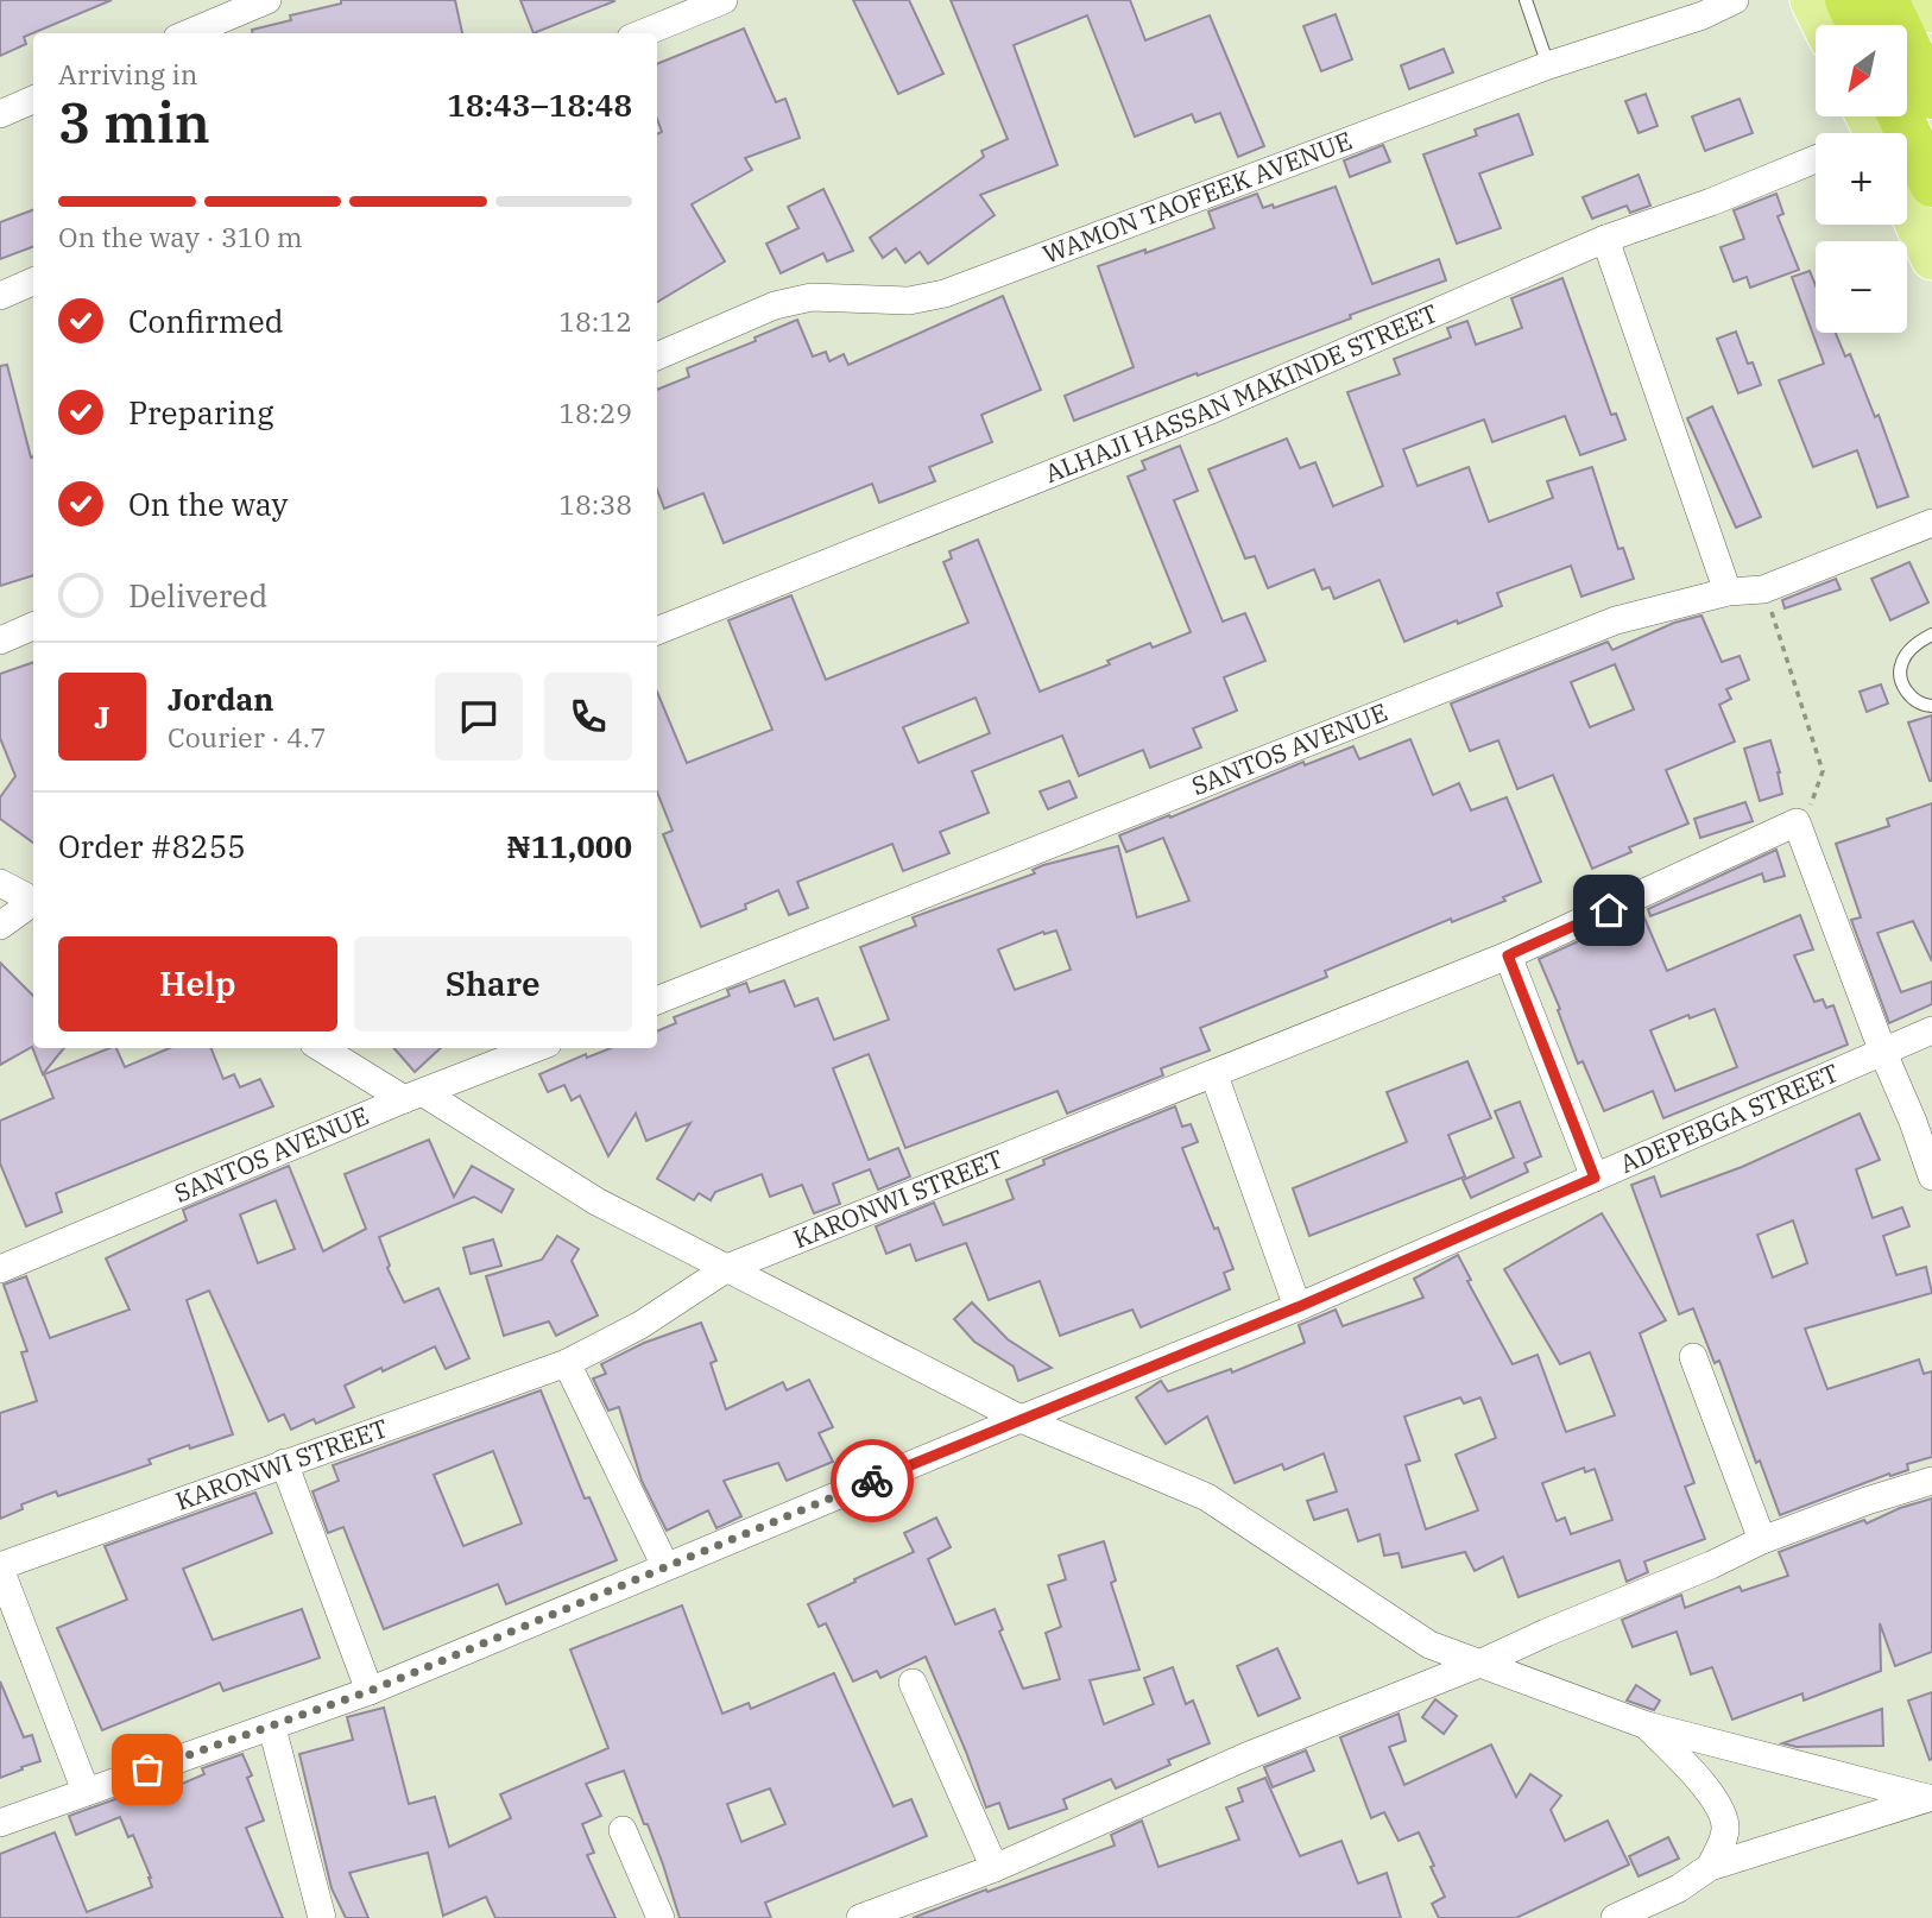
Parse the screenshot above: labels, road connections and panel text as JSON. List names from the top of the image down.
{
  "streets": {
    "street": [
      "WAMON TAOFEEK AVENUE",
      "ALHAJI HASSAN MAKINDE STREET",
      "SANTOS AVENUE",
      "ADEPEBGA STREET",
      "KARONWI STREET"
    ]
  },
  "north": "bottom left",
  "page": {
    "map_buttons": ["+", "−"],
    "heading": ["3 min", "Arriving in", "18:43–18:48"],
    "panel": [
      "Jordan",
      "Courier · 4.7",
      "Order #8255",
      "₦11,000"
    ],
    "bar": "On the way · 310 m",
    "list": [
      ["Confirmed", "18:12"],
      ["Preparing", "18:29"],
      ["On the way", "18:38"],
      "Delivered"
    ],
    "round": "J",
    "buttons": ["Help", "Share"]
  }
}
